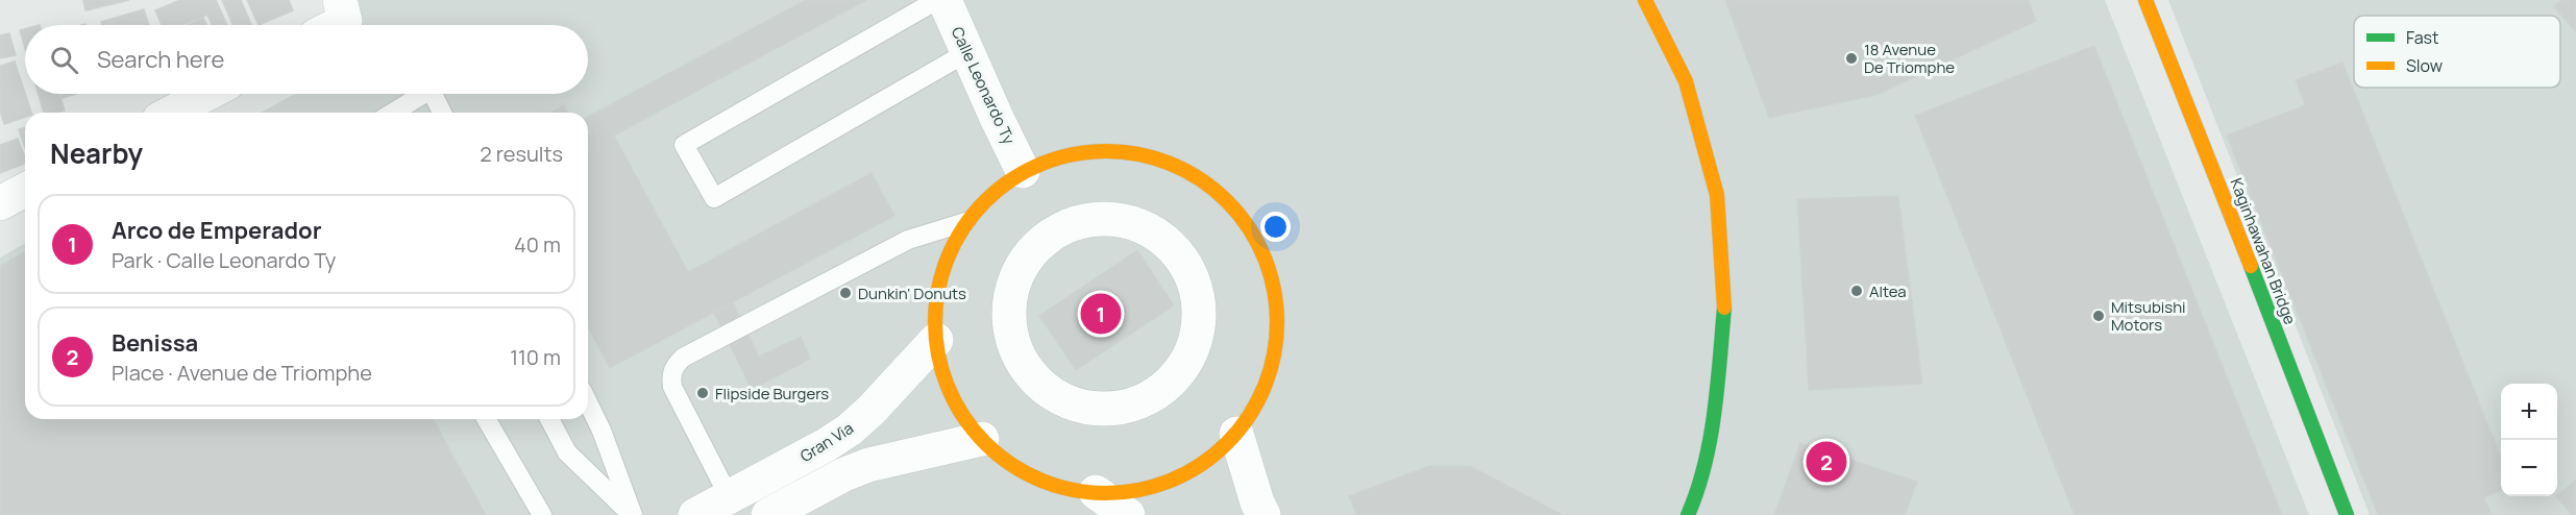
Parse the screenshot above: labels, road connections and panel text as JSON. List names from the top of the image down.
{
  "streets": {
    "street": ["Calle Leonardo Ty", "Kaginhawahan Bridge", "Gran Via"]
  },
  "places": [
    "18 Avenue De Triomphe",
    "Altea",
    "Dunkin' Donuts",
    "Mitsubishi Motors",
    "Flipside Burgers"
  ],
  "legend": ["Fast", "Slow"],
  "page": {
    "search": "Search here",
    "heading": ["Nearby", "2 results"],
    "list": [
      {
        "mark": "1",
        "name": "Arco de Emperador",
        "note": "Park · Calle Leonardo Ty",
        "value": "40 m"
      },
      {
        "mark": "2",
        "name": "Benissa",
        "note": "Place · Avenue de Triomphe",
        "value": "110 m"
      }
    ],
    "pins": ["1", "2"],
    "map_buttons": ["+", "−"]
  }
}
